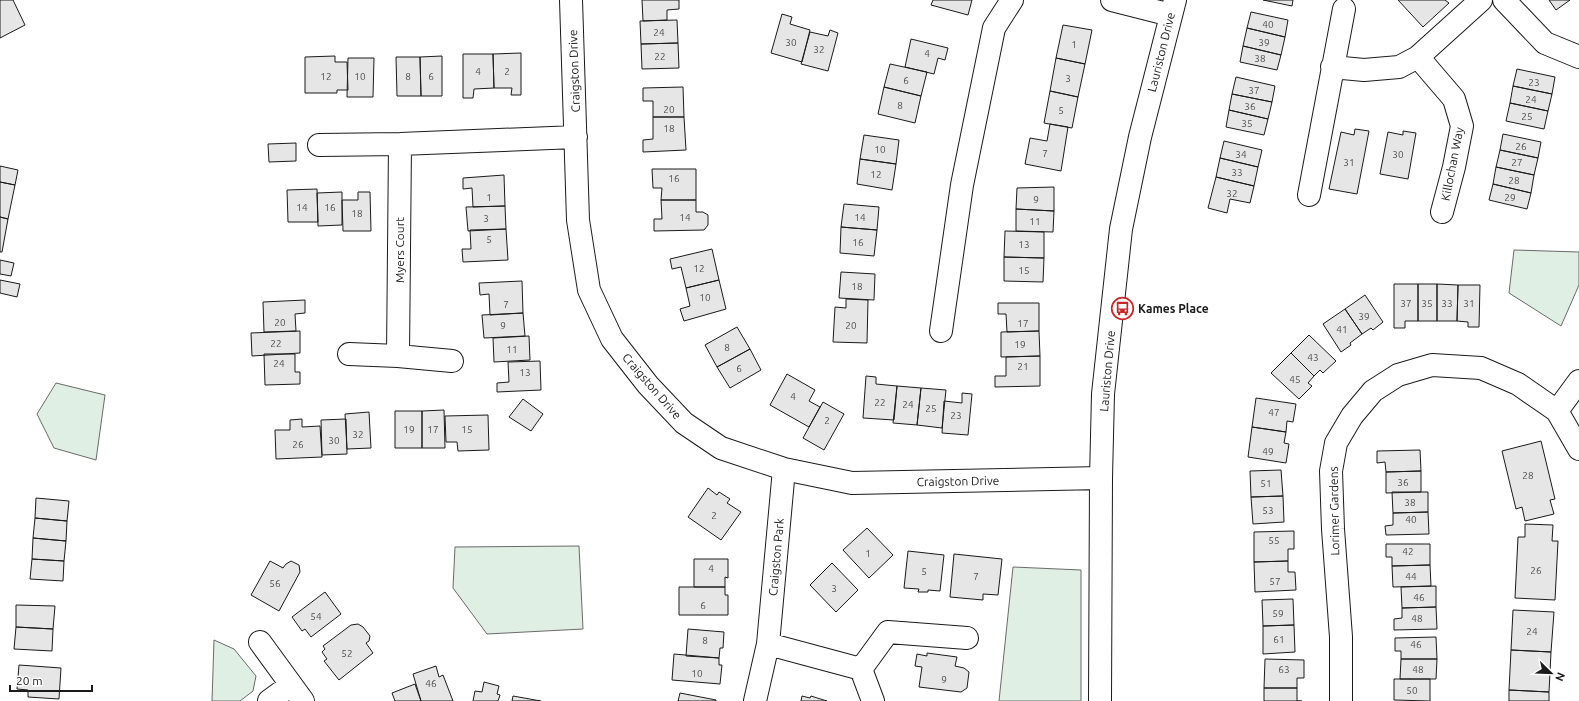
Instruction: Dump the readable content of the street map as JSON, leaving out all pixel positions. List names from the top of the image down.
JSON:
{
  "streets": {
    "street": [
      "Lauriston Drive",
      "Craigston Drive",
      "Killochan Way",
      "Myers Court",
      "Lorimer Gardens",
      "Craigston Park"
    ]
  },
  "crossings": [
    ["Lauriston Drive", "Craigston Drive"],
    ["Craigston Drive", "Craigston Park"]
  ],
  "places": {
    "bus stop": ["Kames Place"]
  },
  "house_numbers": [
    "40",
    "24",
    "30",
    "39",
    "1",
    "32",
    "4",
    "22",
    "38",
    "4",
    "2",
    "12",
    "10",
    "8",
    "6",
    "3",
    "6",
    "23",
    "37",
    "24",
    "8",
    "36",
    "20",
    "5",
    "25",
    "35",
    "18",
    "26",
    "10",
    "7",
    "34",
    "30",
    "31",
    "27",
    "33",
    "12",
    "16",
    "28",
    "32",
    "1",
    "29",
    "9",
    "14",
    "16",
    "18",
    "14",
    "14",
    "3",
    "11",
    "5",
    "16",
    "13",
    "12",
    "15",
    "18",
    "10",
    "37",
    "35",
    "33",
    "31",
    "7",
    "39",
    "20",
    "17",
    "9",
    "20",
    "41",
    "22",
    "19",
    "8",
    "11",
    "43",
    "24",
    "21",
    "6",
    "13",
    "45",
    "4",
    "22",
    "24",
    "25",
    "47",
    "23",
    "2",
    "19",
    "17",
    "15",
    "32",
    "30",
    "26",
    "49",
    "28",
    "36",
    "51",
    "38",
    "53",
    "2",
    "40",
    "55",
    "42",
    "1",
    "4",
    "26",
    "5",
    "7",
    "44",
    "57",
    "56",
    "3",
    "46",
    "6",
    "59",
    "54",
    "48",
    "24",
    "61",
    "8",
    "46",
    "52",
    "63",
    "48",
    "10",
    "9",
    "46",
    "50"
  ],
  "scale_bar": "20 m",
  "north": "bottom right"
}
